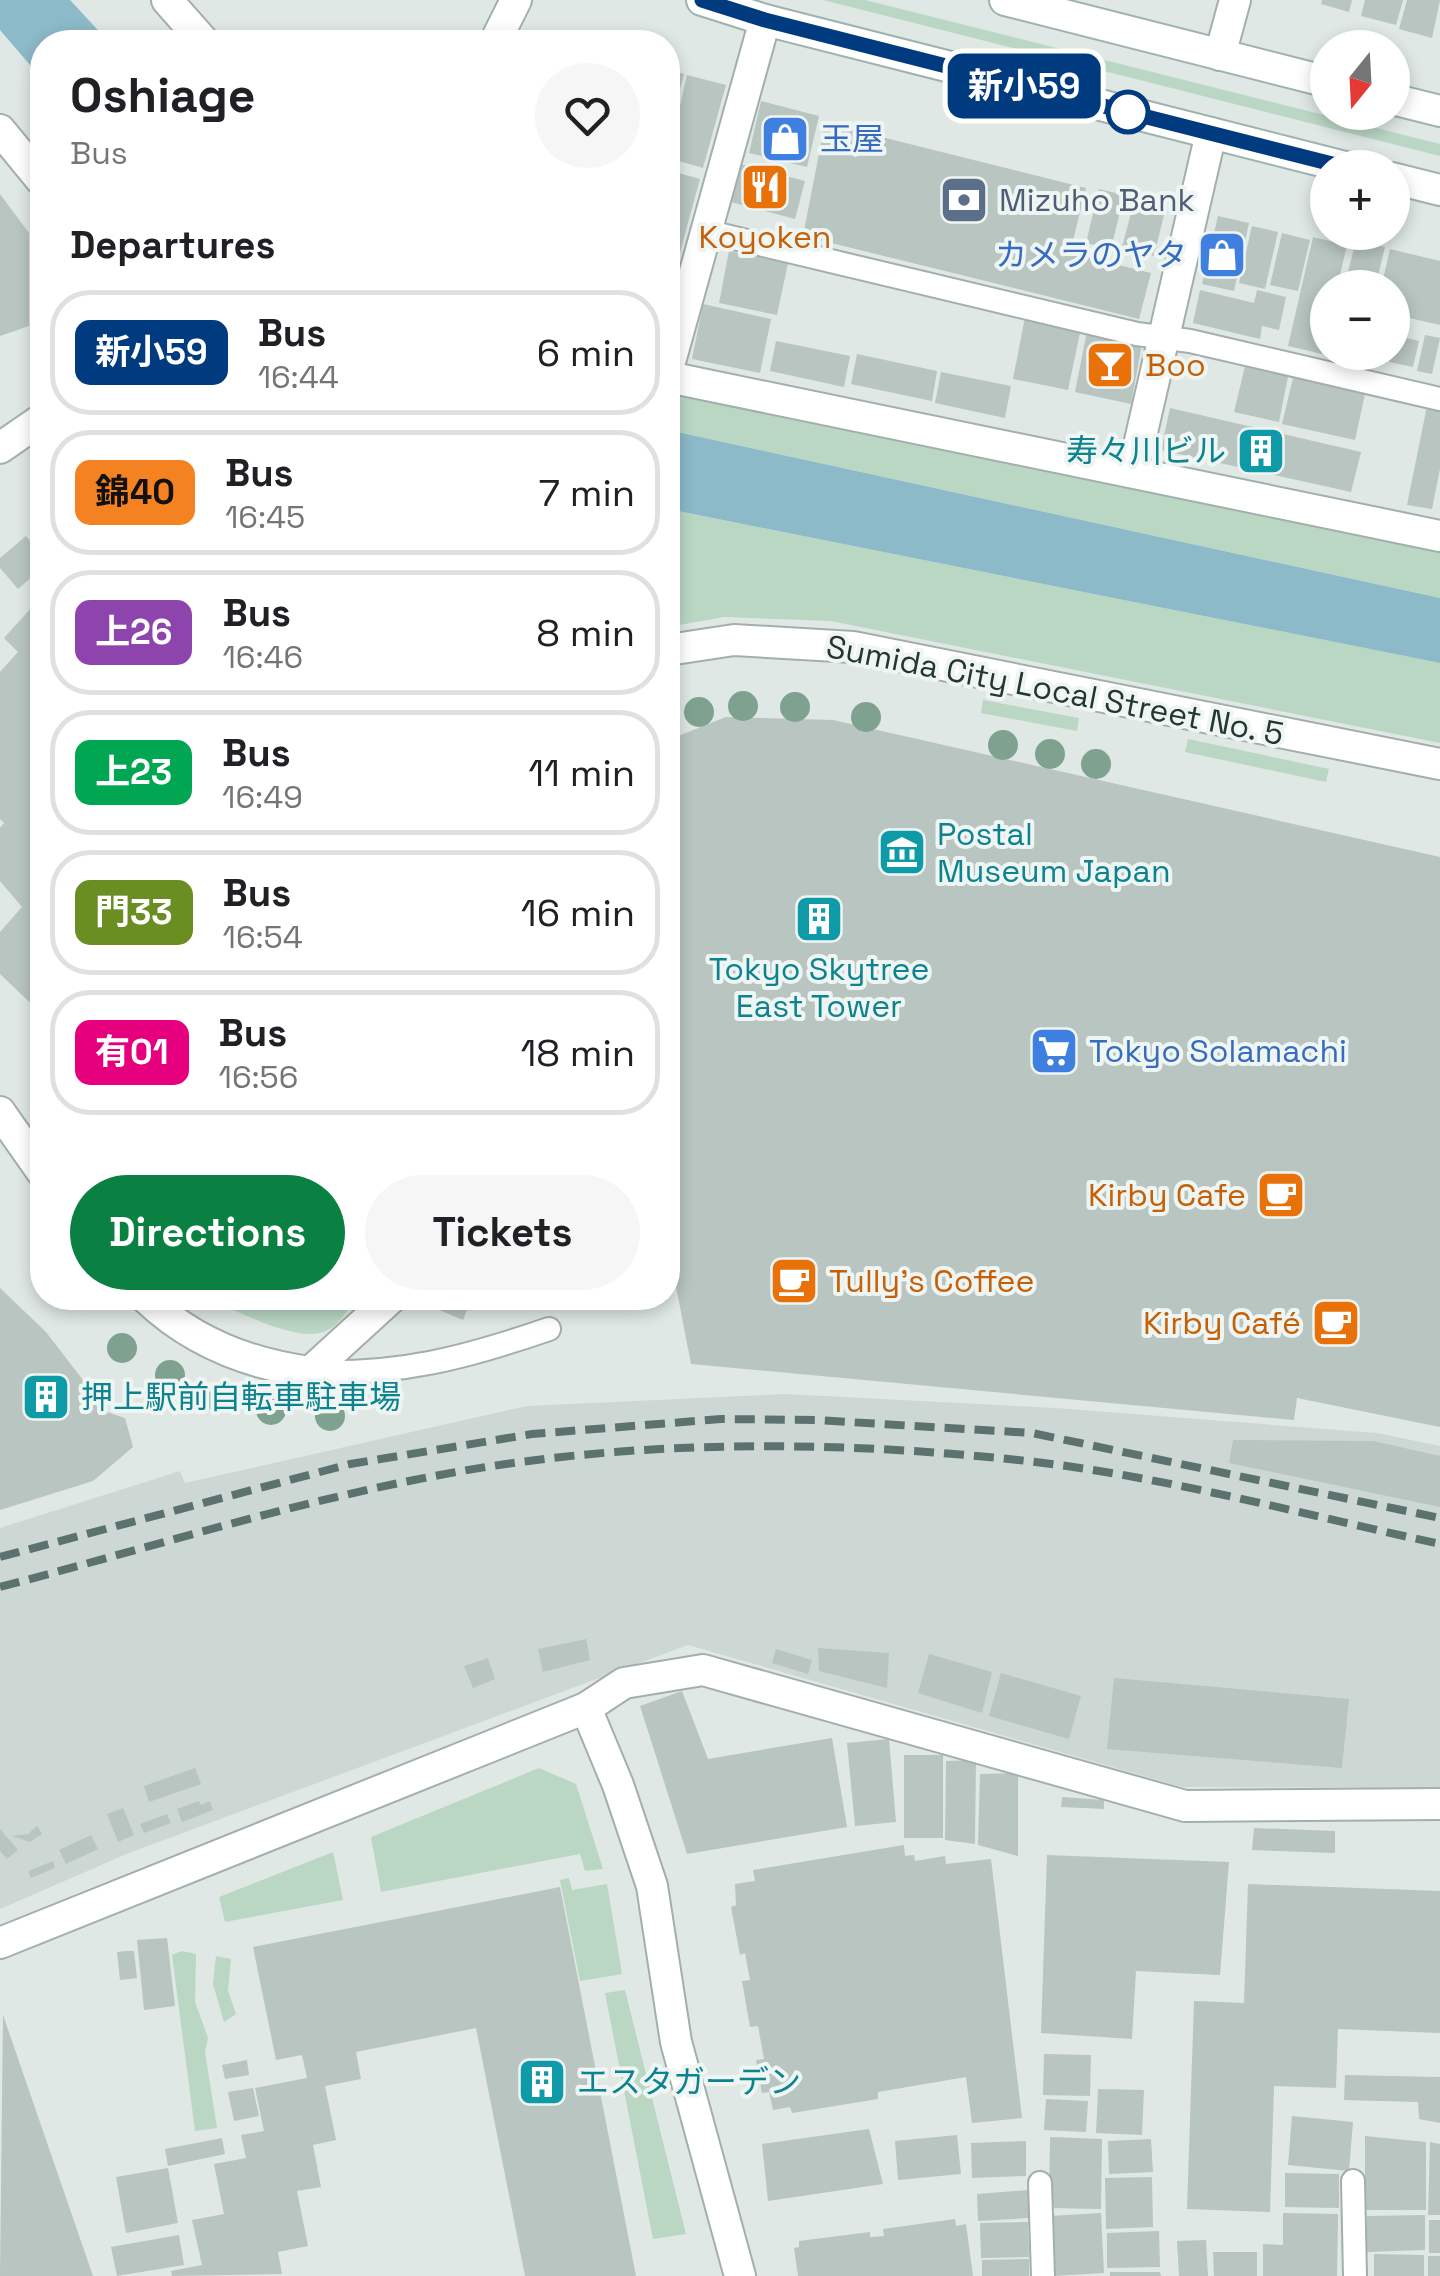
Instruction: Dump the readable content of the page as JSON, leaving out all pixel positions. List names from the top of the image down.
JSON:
{
  "streets": {
    "street": ["Sumida City Local Street No. 5"]
  },
  "places": {
    "shop": ["玉屋", "カメラのヤタ"],
    "restaurant": ["Koyoken"],
    "bank": ["Mizuho Bank"],
    "bar": ["Boo"],
    "building": [
      "寿々川ビル",
      "Tokyo Skytree East Tower",
      "押上駅前自転車駐車場",
      "エスタガーデン"
    ],
    "museum": ["Postal Museum Japan"],
    "supermarket": ["Tokyo Solamachi"],
    "cafe": ["Kirby Cafe", "Tully's Coffee", "Kirby Café"]
  },
  "lines": ["bus line 新小59"],
  "north": "bottom",
  "page": {
    "on_map": "新小59",
    "map_buttons": ["+", "−"],
    "heading": [
      ["Oshiage", "Bus"],
      "Departures"
    ],
    "list": [
      {
        "mark": "新小59",
        "name": "Bus",
        "note": "16:44",
        "value": "6 min"
      },
      {
        "mark": "錦40",
        "name": "Bus",
        "note": "16:45",
        "value": "7 min"
      },
      {
        "mark": "上26",
        "name": "Bus",
        "note": "16:46",
        "value": "8 min"
      },
      {
        "mark": "上23",
        "name": "Bus",
        "note": "16:49",
        "value": "11 min"
      },
      {
        "mark": "門33",
        "name": "Bus",
        "note": "16:54",
        "value": "16 min"
      },
      {
        "mark": "有01",
        "name": "Bus",
        "note": "16:56",
        "value": "18 min"
      }
    ],
    "buttons": ["Directions", "Tickets"]
  }
}
